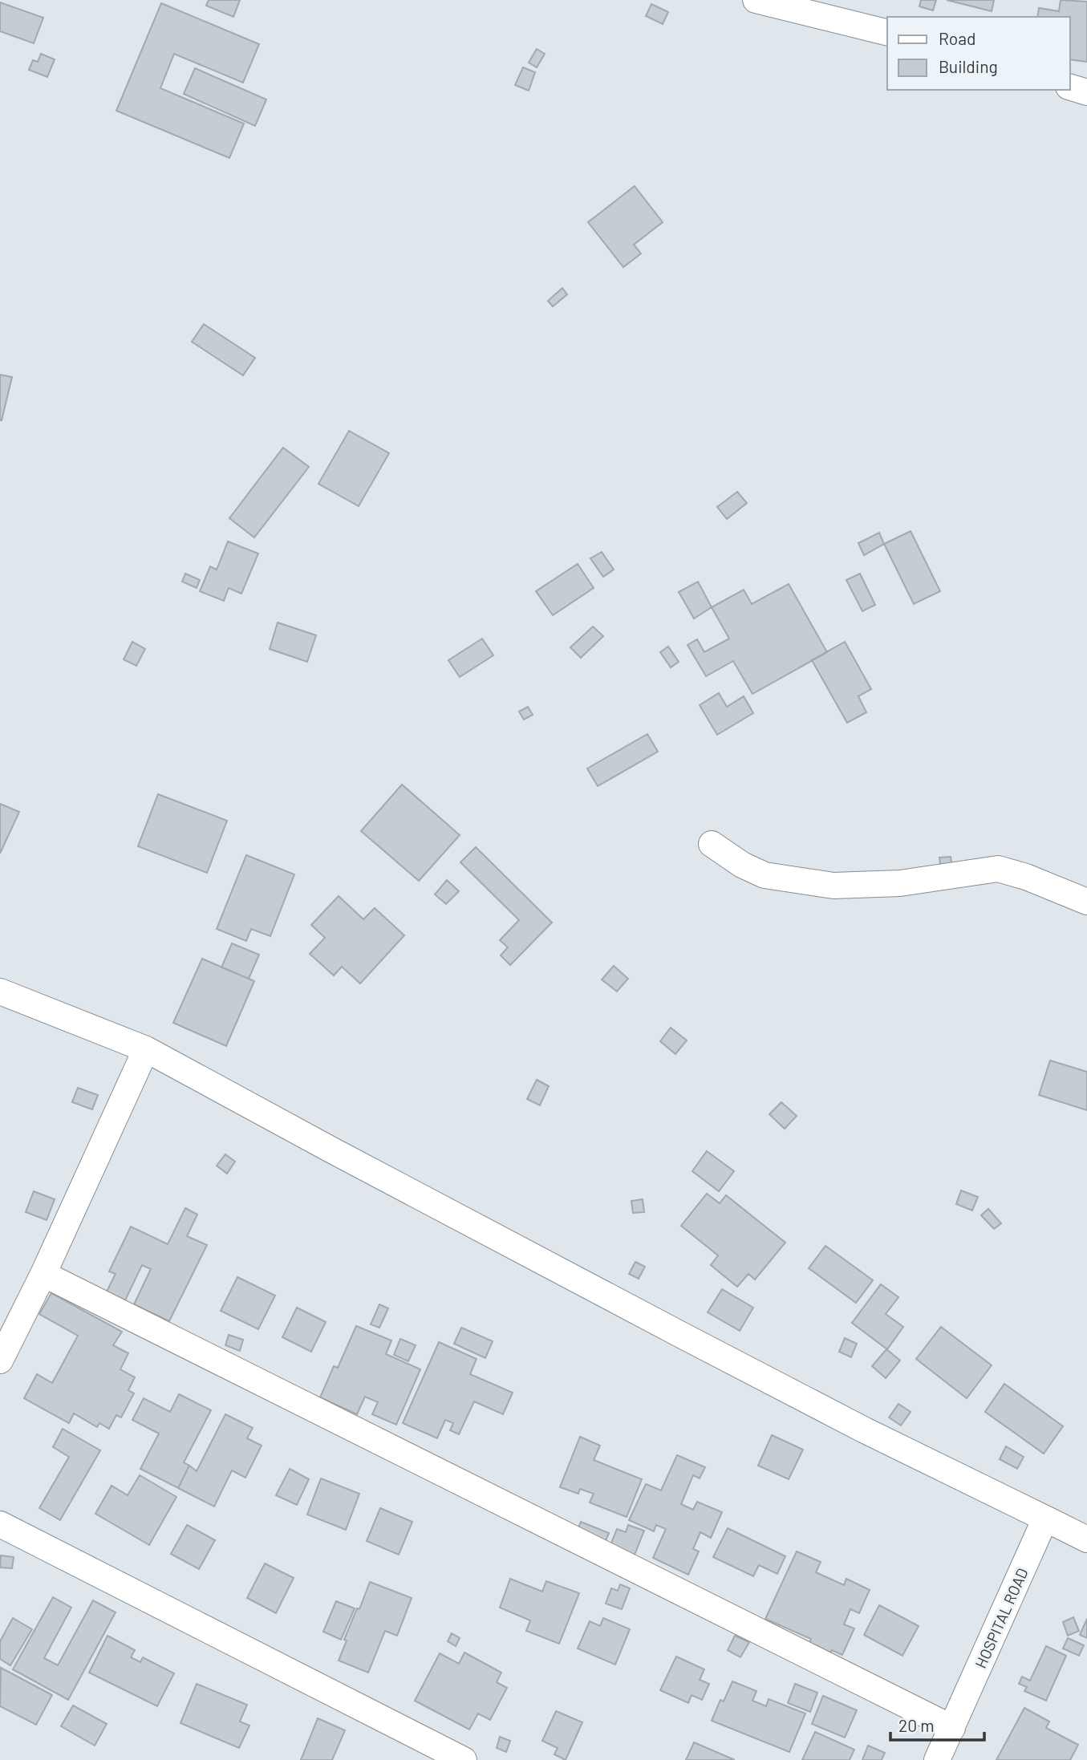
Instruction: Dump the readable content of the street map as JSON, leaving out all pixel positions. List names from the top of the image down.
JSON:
{
  "streets": {
    "street": ["HOSPITAL ROAD"]
  },
  "legend": ["Road", "Building"],
  "scale_bar": "20 m"
}
